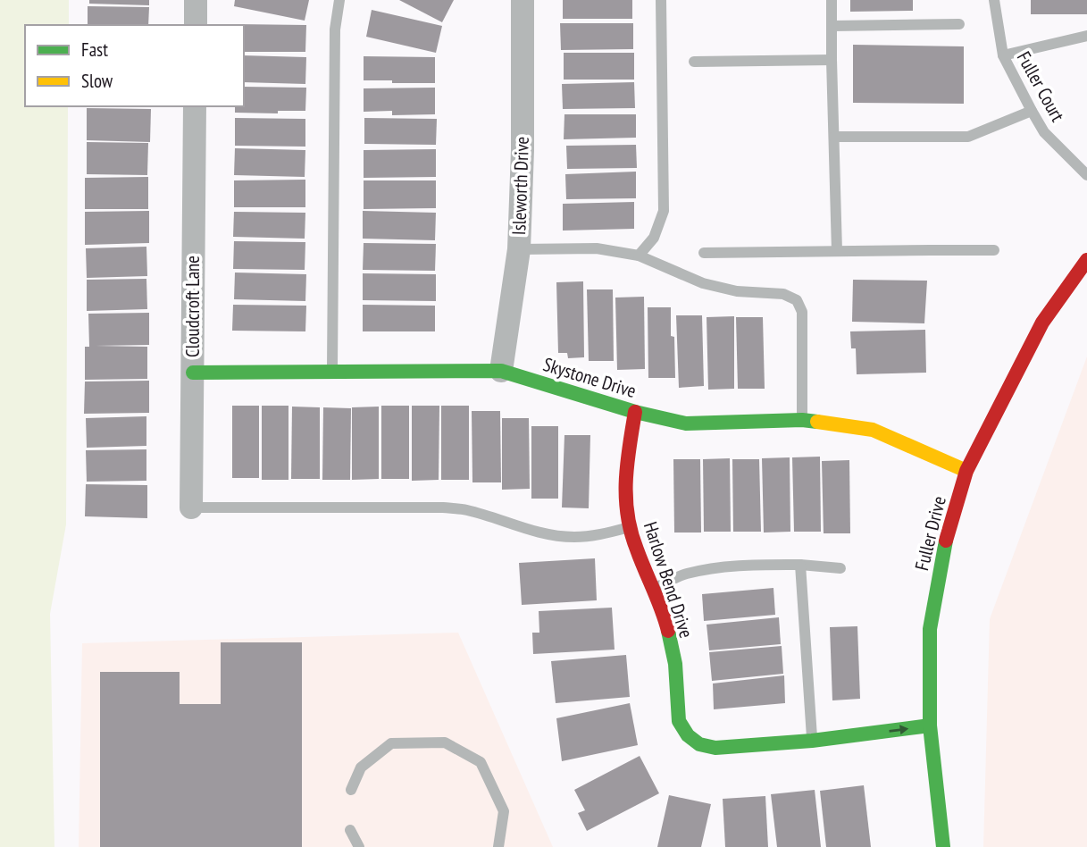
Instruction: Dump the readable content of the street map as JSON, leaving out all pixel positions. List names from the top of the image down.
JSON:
{
  "streets": {
    "street": [
      "Isleworth Drive",
      "Cloudcroft Lane",
      "Skystone Drive",
      "Fuller Drive",
      "Harlow Bend Drive"
    ],
    "lane": ["Fuller Court"]
  },
  "crossings": [
    ["Isleworth Drive", "Skystone Drive"],
    ["Cloudcroft Lane", "Skystone Drive"],
    ["Skystone Drive", "Fuller Drive"],
    ["Skystone Drive", "Harlow Bend Drive"],
    ["Fuller Drive", "Harlow Bend Drive"]
  ],
  "legend": ["Fast", "Slow"]
}
